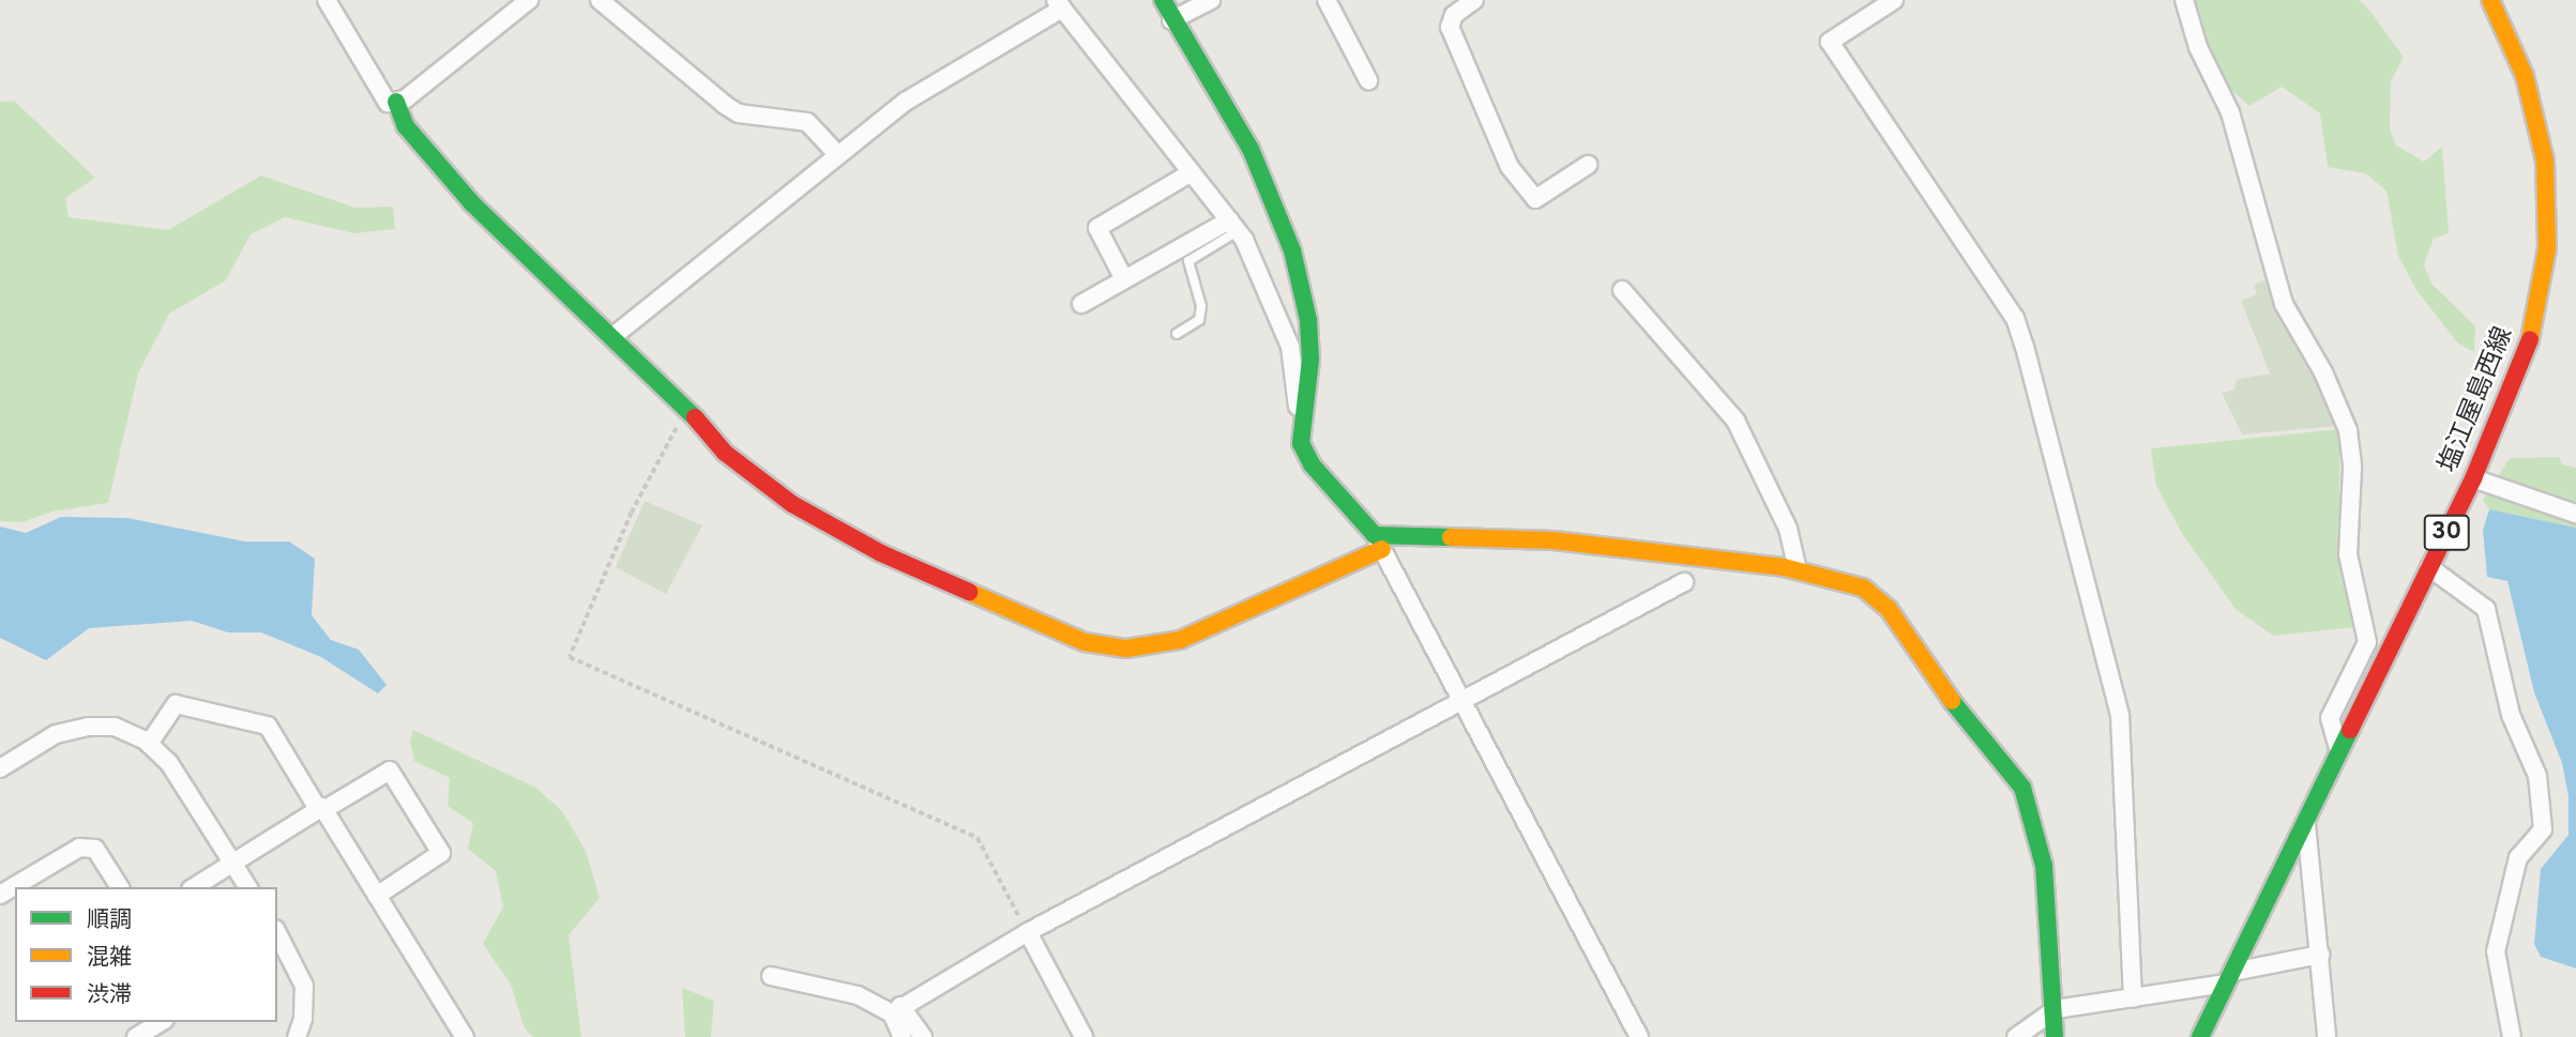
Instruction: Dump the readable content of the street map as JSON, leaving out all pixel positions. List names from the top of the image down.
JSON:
{
  "streets": {
    "street": ["塩江屋島西線", "30"]
  },
  "legend": ["順調", "混雑", "渋滞"]
}
